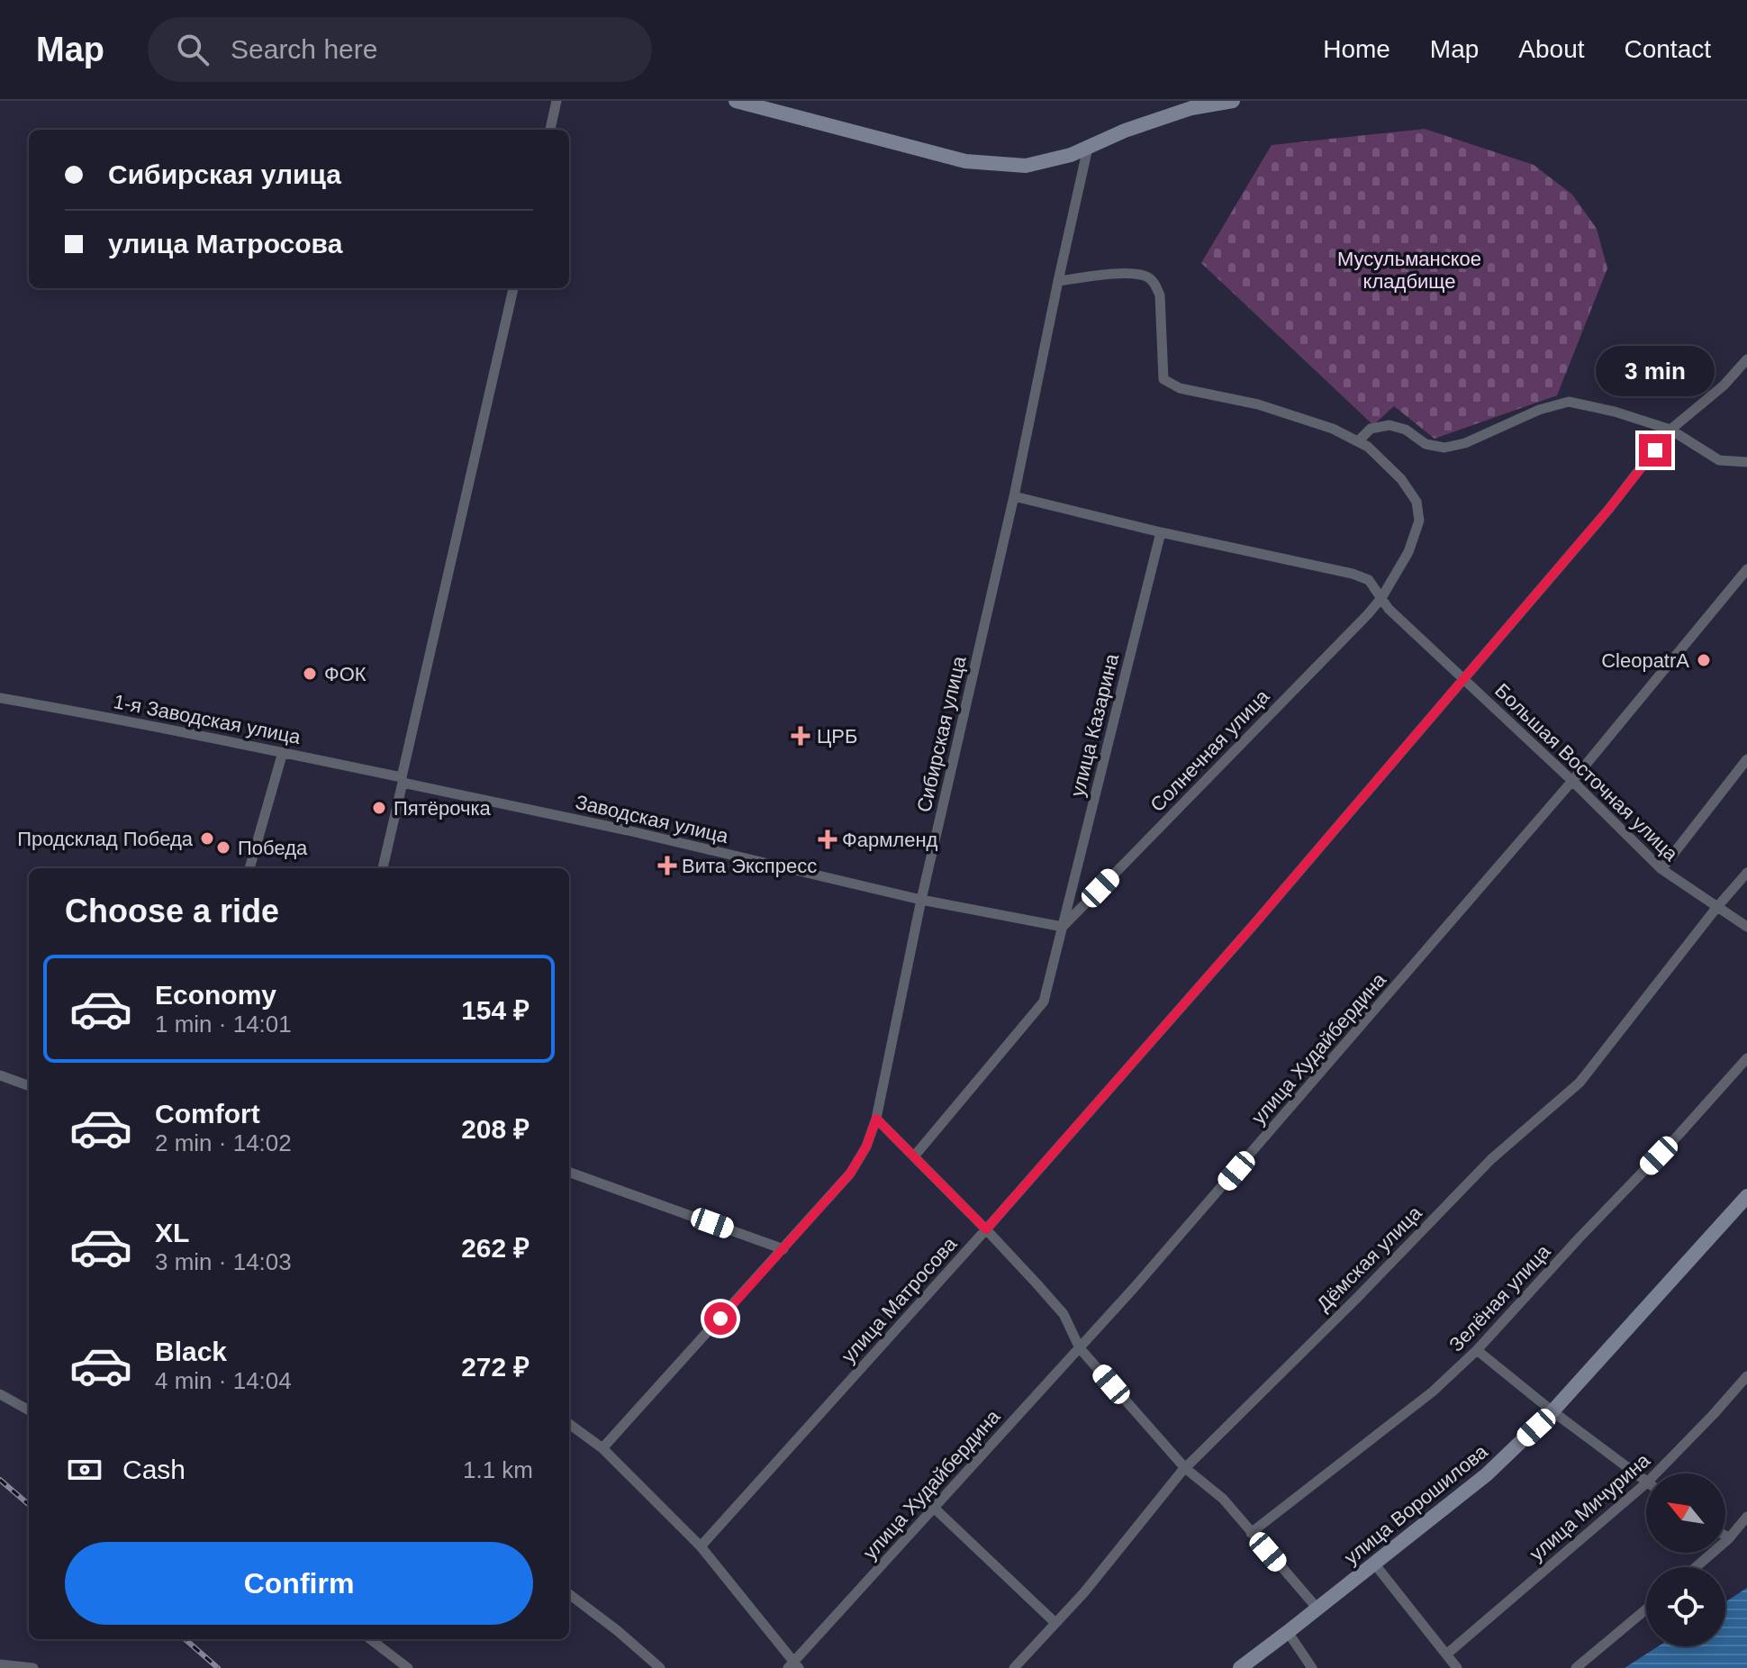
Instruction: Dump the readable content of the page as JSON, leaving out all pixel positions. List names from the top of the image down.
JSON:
{
  "streets": {
    "street": [
      "1-я Заводская улица",
      "улица Казарина",
      "Сибирская улица",
      "Солнечная улица",
      "Большая Восточная улица",
      "Заводская улица",
      "улица Худайбердина",
      "Дёмская улица",
      "Зелёная улица",
      "улица Матросова",
      "улица Ворошилова",
      "улица Мичурина"
    ]
  },
  "crossings": [
    ["1-я Заводская улица", "Заводская улица"],
    ["улица Казарина", "Солнечная улица"],
    ["улица Казарина", "Большая Восточная улица"],
    ["улица Казарина", "Заводская улица"],
    ["Сибирская улица", "Солнечная улица"],
    ["Сибирская улица", "Большая Восточная улица"],
    ["Сибирская улица", "Заводская улица"],
    ["Солнечная улица", "Большая Восточная улица"],
    ["Солнечная улица", "Заводская улица"],
    ["Большая Восточная улица", "улица Худайбердина"],
    ["Большая Восточная улица", "Дёмская улица"],
    ["Большая Восточная улица", "улица Матросова"]
  ],
  "parks": ["Мусульманское кладбище"],
  "places": {
    "other": [
      "CleopatrA",
      "ФОК",
      "Пятёрочка",
      "Продсклад Победа",
      "Победа"
    ],
    "health": ["ЦРБ", "Фармленд", "Вита Экспресс"]
  },
  "north": "top left",
  "page": {
    "header": "Map",
    "search": "Search here",
    "nav": [
      "Home",
      "Map",
      "About",
      "Contact"
    ],
    "banner": ["Сибирская улица", "улица Матросова"],
    "bubble": "3 min",
    "heading": "Choose a ride",
    "list": [
      {
        "name": "Economy",
        "note": "1 min · 14:01",
        "value": "154 ₽"
      },
      {
        "name": "Comfort",
        "note": "2 min · 14:02",
        "value": "208 ₽"
      },
      {
        "name": "XL",
        "note": "3 min · 14:03",
        "value": "262 ₽"
      },
      {
        "name": "Black",
        "note": "4 min · 14:04",
        "value": "272 ₽"
      }
    ],
    "pay": ["Cash", "1.1 km"],
    "buttons": "Confirm"
  }
}
